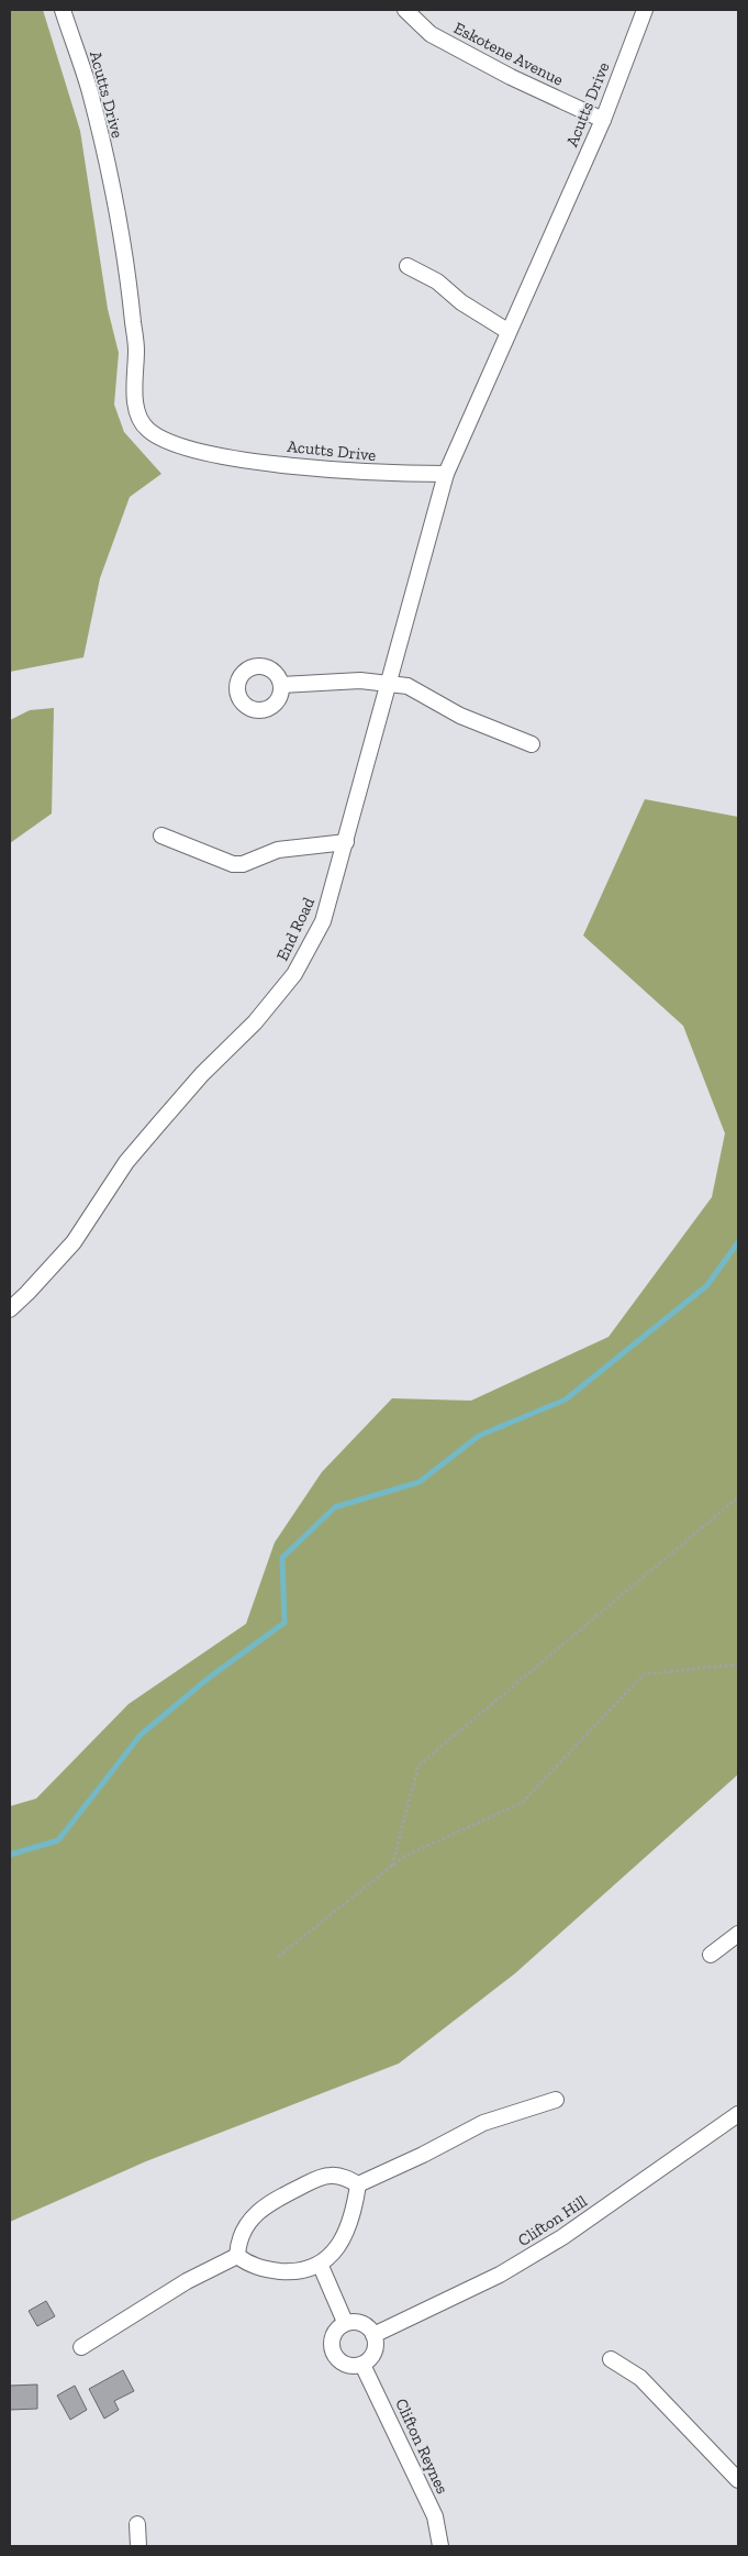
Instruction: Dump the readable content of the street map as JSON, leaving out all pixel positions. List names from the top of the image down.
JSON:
{
  "streets": {
    "street": [
      "Eskotene Avenue",
      "Acutts Drive",
      "End Road",
      "Clifton Hill",
      "Clifton Reynes"
    ]
  },
  "crossings": [
    ["Eskotene Avenue", "Acutts Drive"],
    ["Acutts Drive", "End Road"],
    ["Clifton Hill", "Clifton Reynes"]
  ]
}
